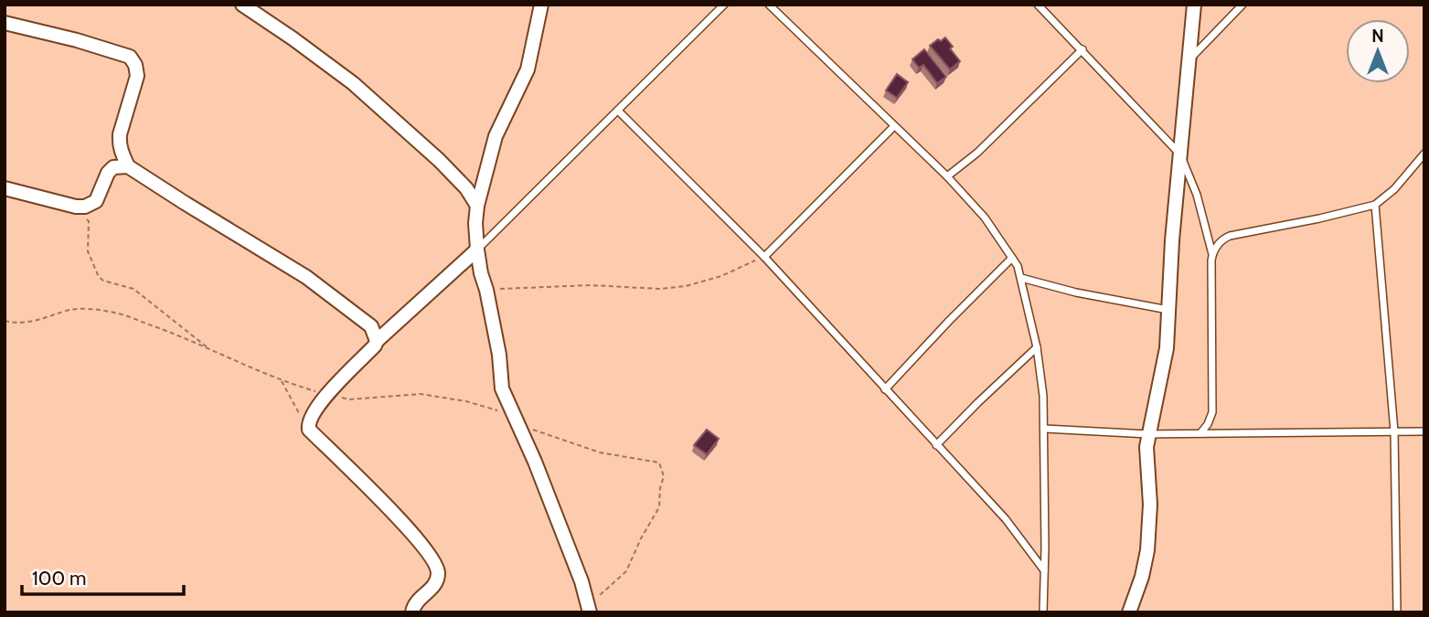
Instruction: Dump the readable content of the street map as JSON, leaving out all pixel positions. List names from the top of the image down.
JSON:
{
  "scale_bar": "100 m",
  "north": "top"
}
